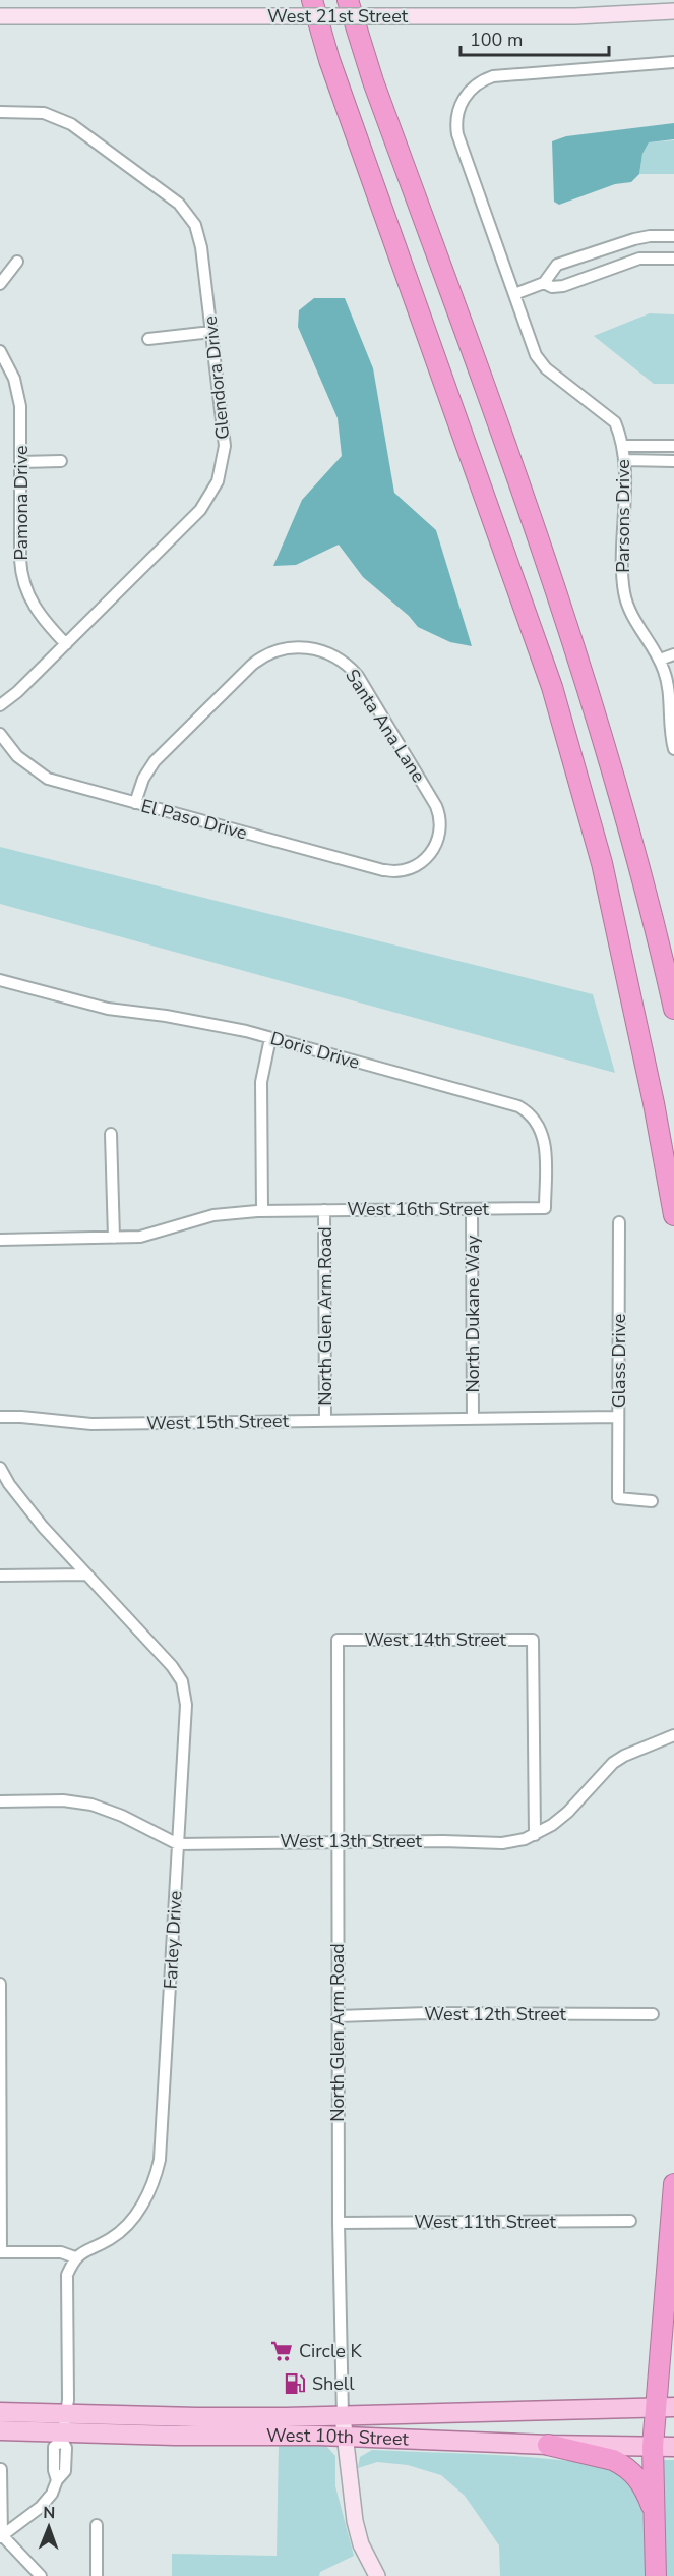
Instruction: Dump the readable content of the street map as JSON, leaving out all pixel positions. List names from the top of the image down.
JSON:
{
  "streets": {
    "main road": ["West 10th Street"],
    "street": [
      "West 21st Street",
      "Glendora Drive",
      "Pamona Drive",
      "Parsons Drive",
      "Santa Ana Lane",
      "El Paso Drive",
      "Doris Drive",
      "West 16th Street",
      "North Dukane Way",
      "North Glen Arm Road",
      "Glass Drive",
      "West 15th Street",
      "West 14th Street",
      "West 13th Street",
      "Farley Drive",
      "West 12th Street",
      "West 11th Street"
    ]
  },
  "crossings": [
    ["Glendora Drive", "Pamona Drive"],
    ["Santa Ana Lane", "El Paso Drive"],
    ["Doris Drive", "West 16th Street"],
    ["West 16th Street", "North Dukane Way"],
    ["West 16th Street", "North Glen Arm Road"],
    ["North Dukane Way", "West 15th Street"],
    ["North Glen Arm Road", "West 15th Street"],
    ["North Glen Arm Road", "West 14th Street"],
    ["North Glen Arm Road", "West 13th Street"],
    ["North Glen Arm Road", "West 12th Street"],
    ["North Glen Arm Road", "West 11th Street"],
    ["North Glen Arm Road", "West 10th Street"],
    ["Glass Drive", "West 15th Street"],
    ["West 14th Street", "West 13th Street"],
    ["West 13th Street", "Farley Drive"]
  ],
  "places": {
    "supermarket": ["Circle K"],
    "fuel station": ["Shell"]
  },
  "scale_bar": "100 m",
  "north": "top"
}
